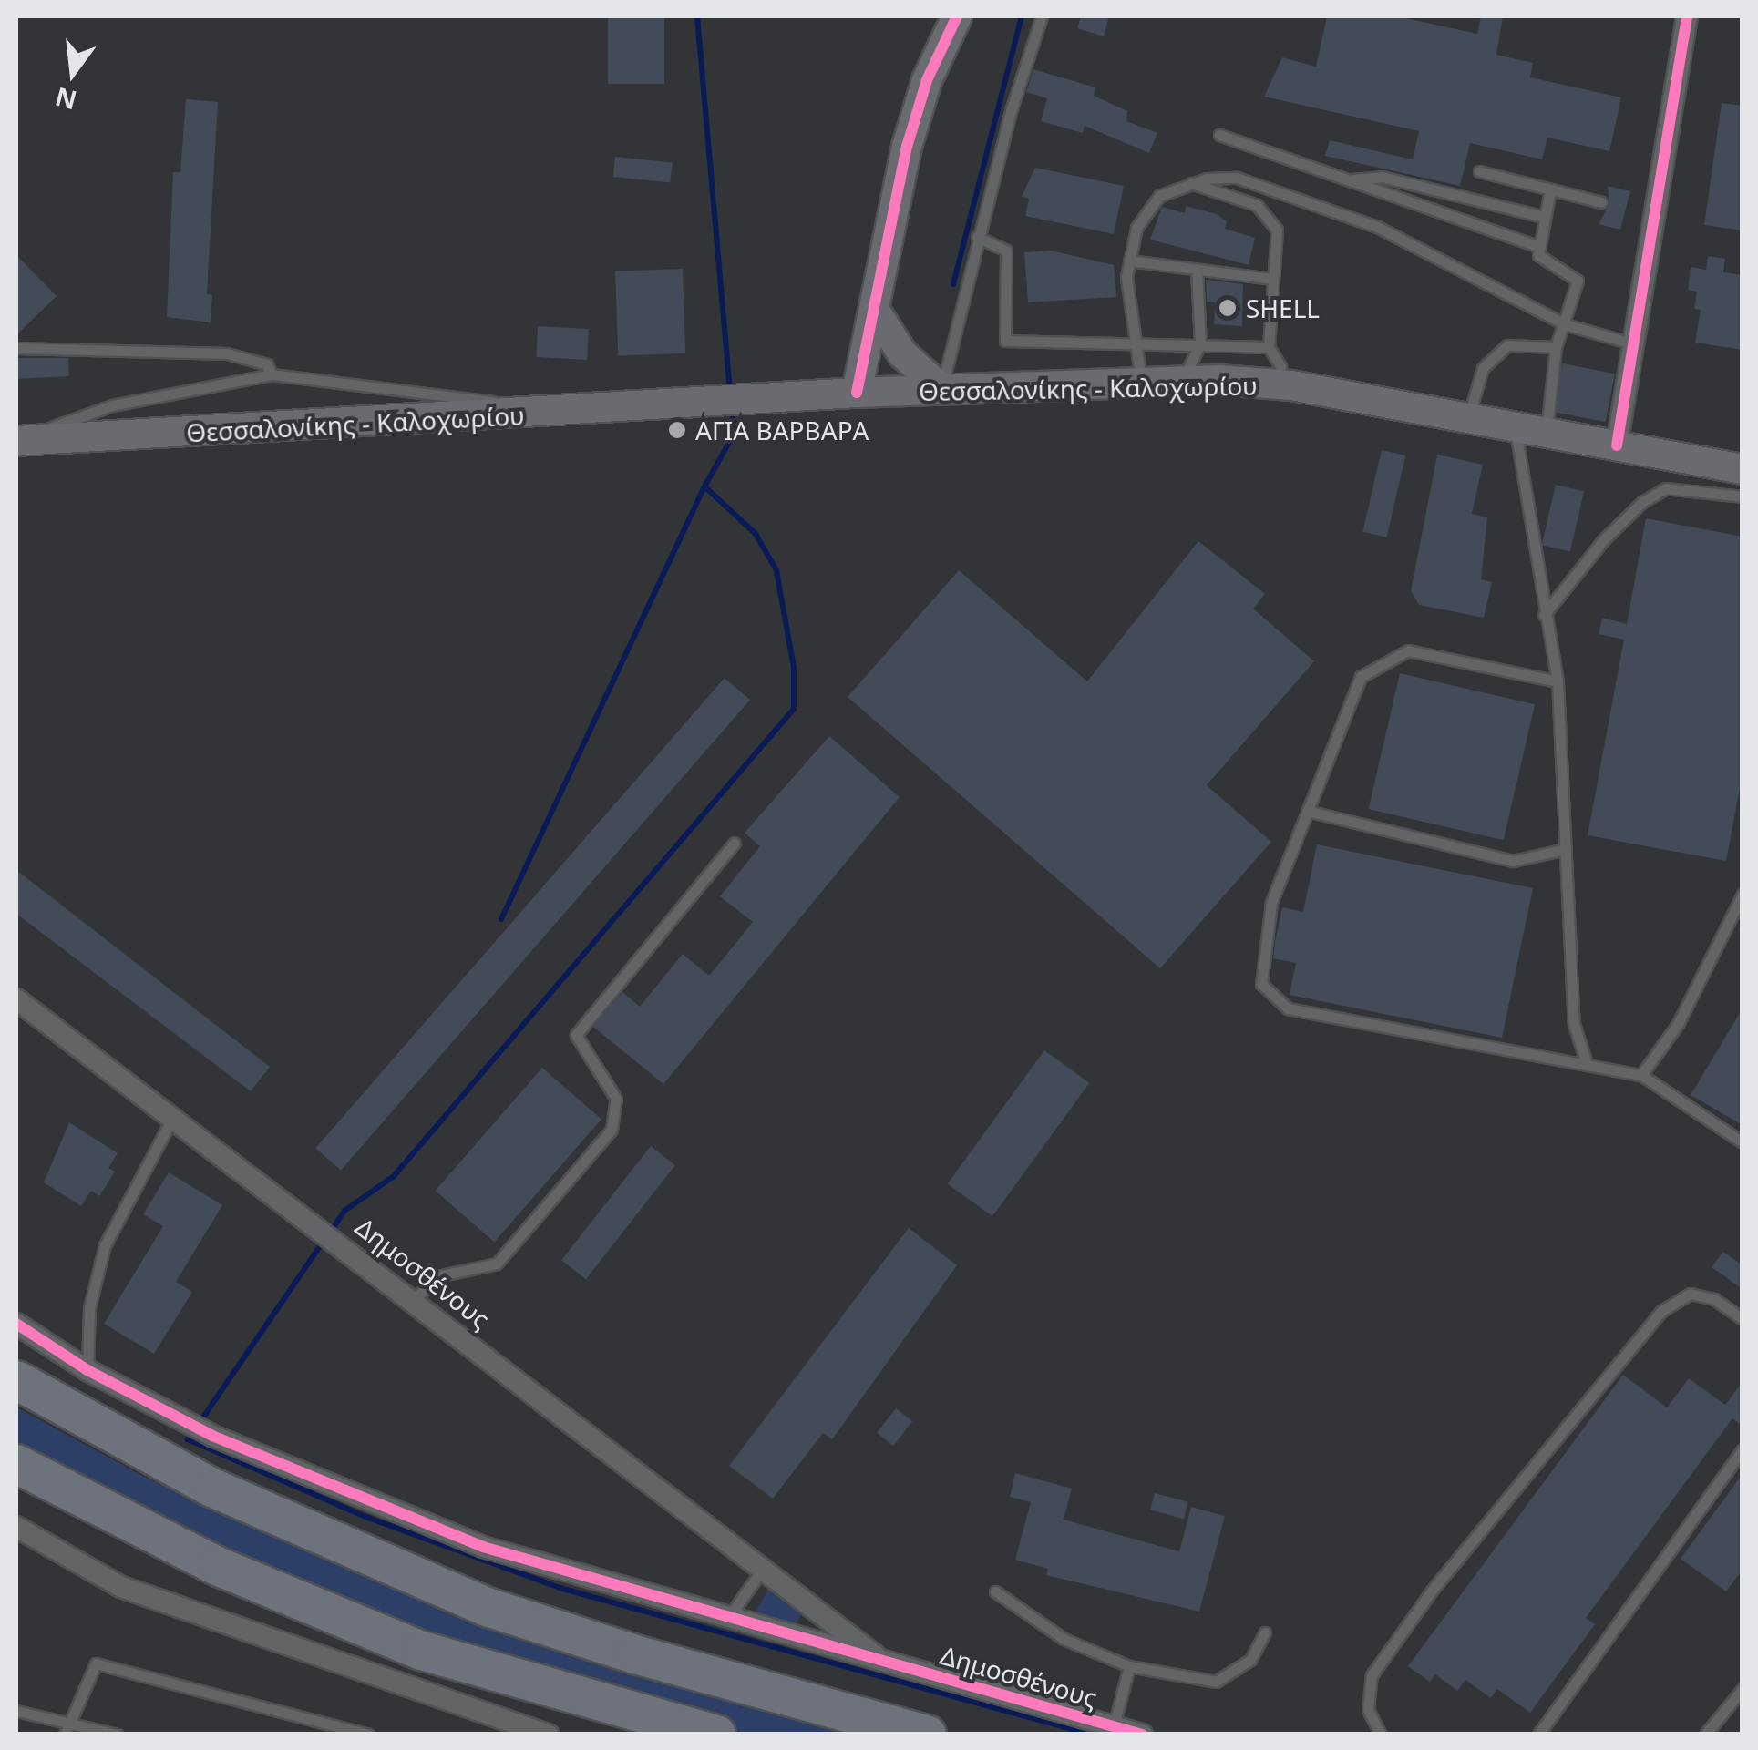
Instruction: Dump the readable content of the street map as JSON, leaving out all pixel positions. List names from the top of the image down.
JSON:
{
  "streets": {
    "main road": ["Θεσσαλονίκης - Καλοχωρίου"],
    "street": ["Δημοσθένους"]
  },
  "places": ["SHELL", "ΑΓΙΑ ΒΑΡΒΑΡΑ"],
  "north": "bottom"
}
